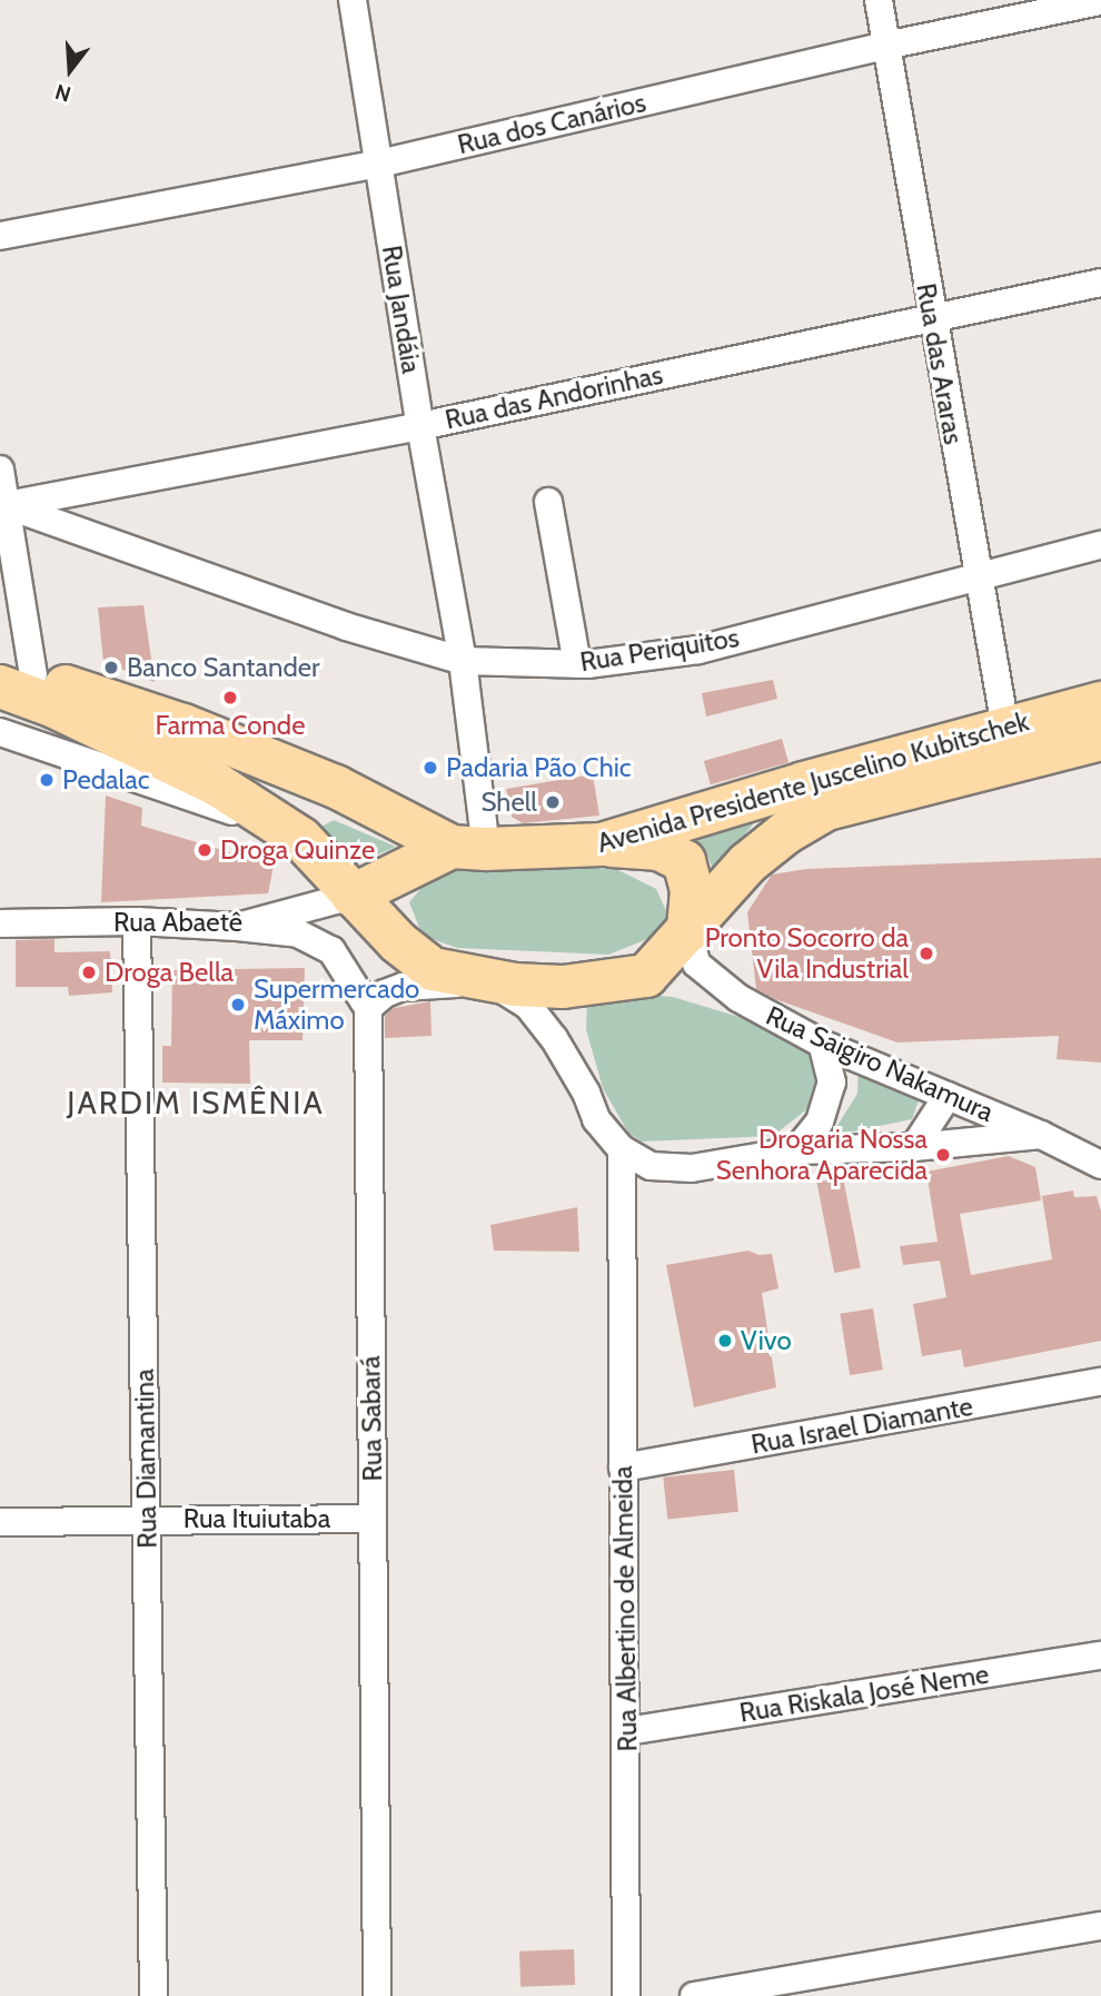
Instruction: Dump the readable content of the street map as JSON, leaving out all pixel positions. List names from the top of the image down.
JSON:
{
  "streets": {
    "main road": ["Avenida Presidente Juscelino Kubitschek"],
    "street": [
      "Rua dos Canários",
      "Rua Jandáia",
      "Rua das Araras",
      "Rua das Andorinhas",
      "Rua Periquitos",
      "Rua Abaetê",
      "Rua Saigiro Nakamura",
      "Rua Sabará",
      "Rua Israel Diamante",
      "Rua Diamantina",
      "Rua Ituiutaba",
      "Rua Albertino de Almeida",
      "Rua Riskala José Neme"
    ]
  },
  "crossings": [
    ["Rua dos Canários", "Rua Jandáia"],
    ["Rua dos Canários", "Rua das Araras"],
    ["Rua Jandáia", "Rua das Andorinhas"],
    ["Rua Jandáia", "Rua Periquitos"],
    ["Rua Jandáia", "Avenida Presidente Juscelino Kubitschek"],
    ["Rua das Araras", "Rua das Andorinhas"],
    ["Rua das Araras", "Rua Periquitos"],
    ["Rua das Araras", "Avenida Presidente Juscelino Kubitschek"],
    ["Rua das Andorinhas", "Rua Periquitos"],
    ["Avenida Presidente Juscelino Kubitschek", "Rua Abaetê"],
    ["Avenida Presidente Juscelino Kubitschek", "Rua Saigiro Nakamura"],
    ["Rua Abaetê", "Rua Diamantina"],
    ["Rua Sabará", "Rua Ituiutaba"],
    ["Rua Israel Diamante", "Rua Albertino de Almeida"],
    ["Rua Diamantina", "Rua Ituiutaba"],
    ["Rua Albertino de Almeida", "Rua Riskala José Neme"]
  ],
  "districts": ["JARDIM ISMÊNIA"],
  "places": [
    "Banco Santander",
    "Farma Conde",
    "Padaria Pão Chic",
    "Pedalac",
    "Shell",
    "Droga Quinze",
    "Pronto Socorro da Vila Industrial",
    "Droga Bella",
    "Supermercado Máximo",
    "Drogaria Nossa Senhora Aparecida",
    "Vivo"
  ],
  "north": "bottom"
}
